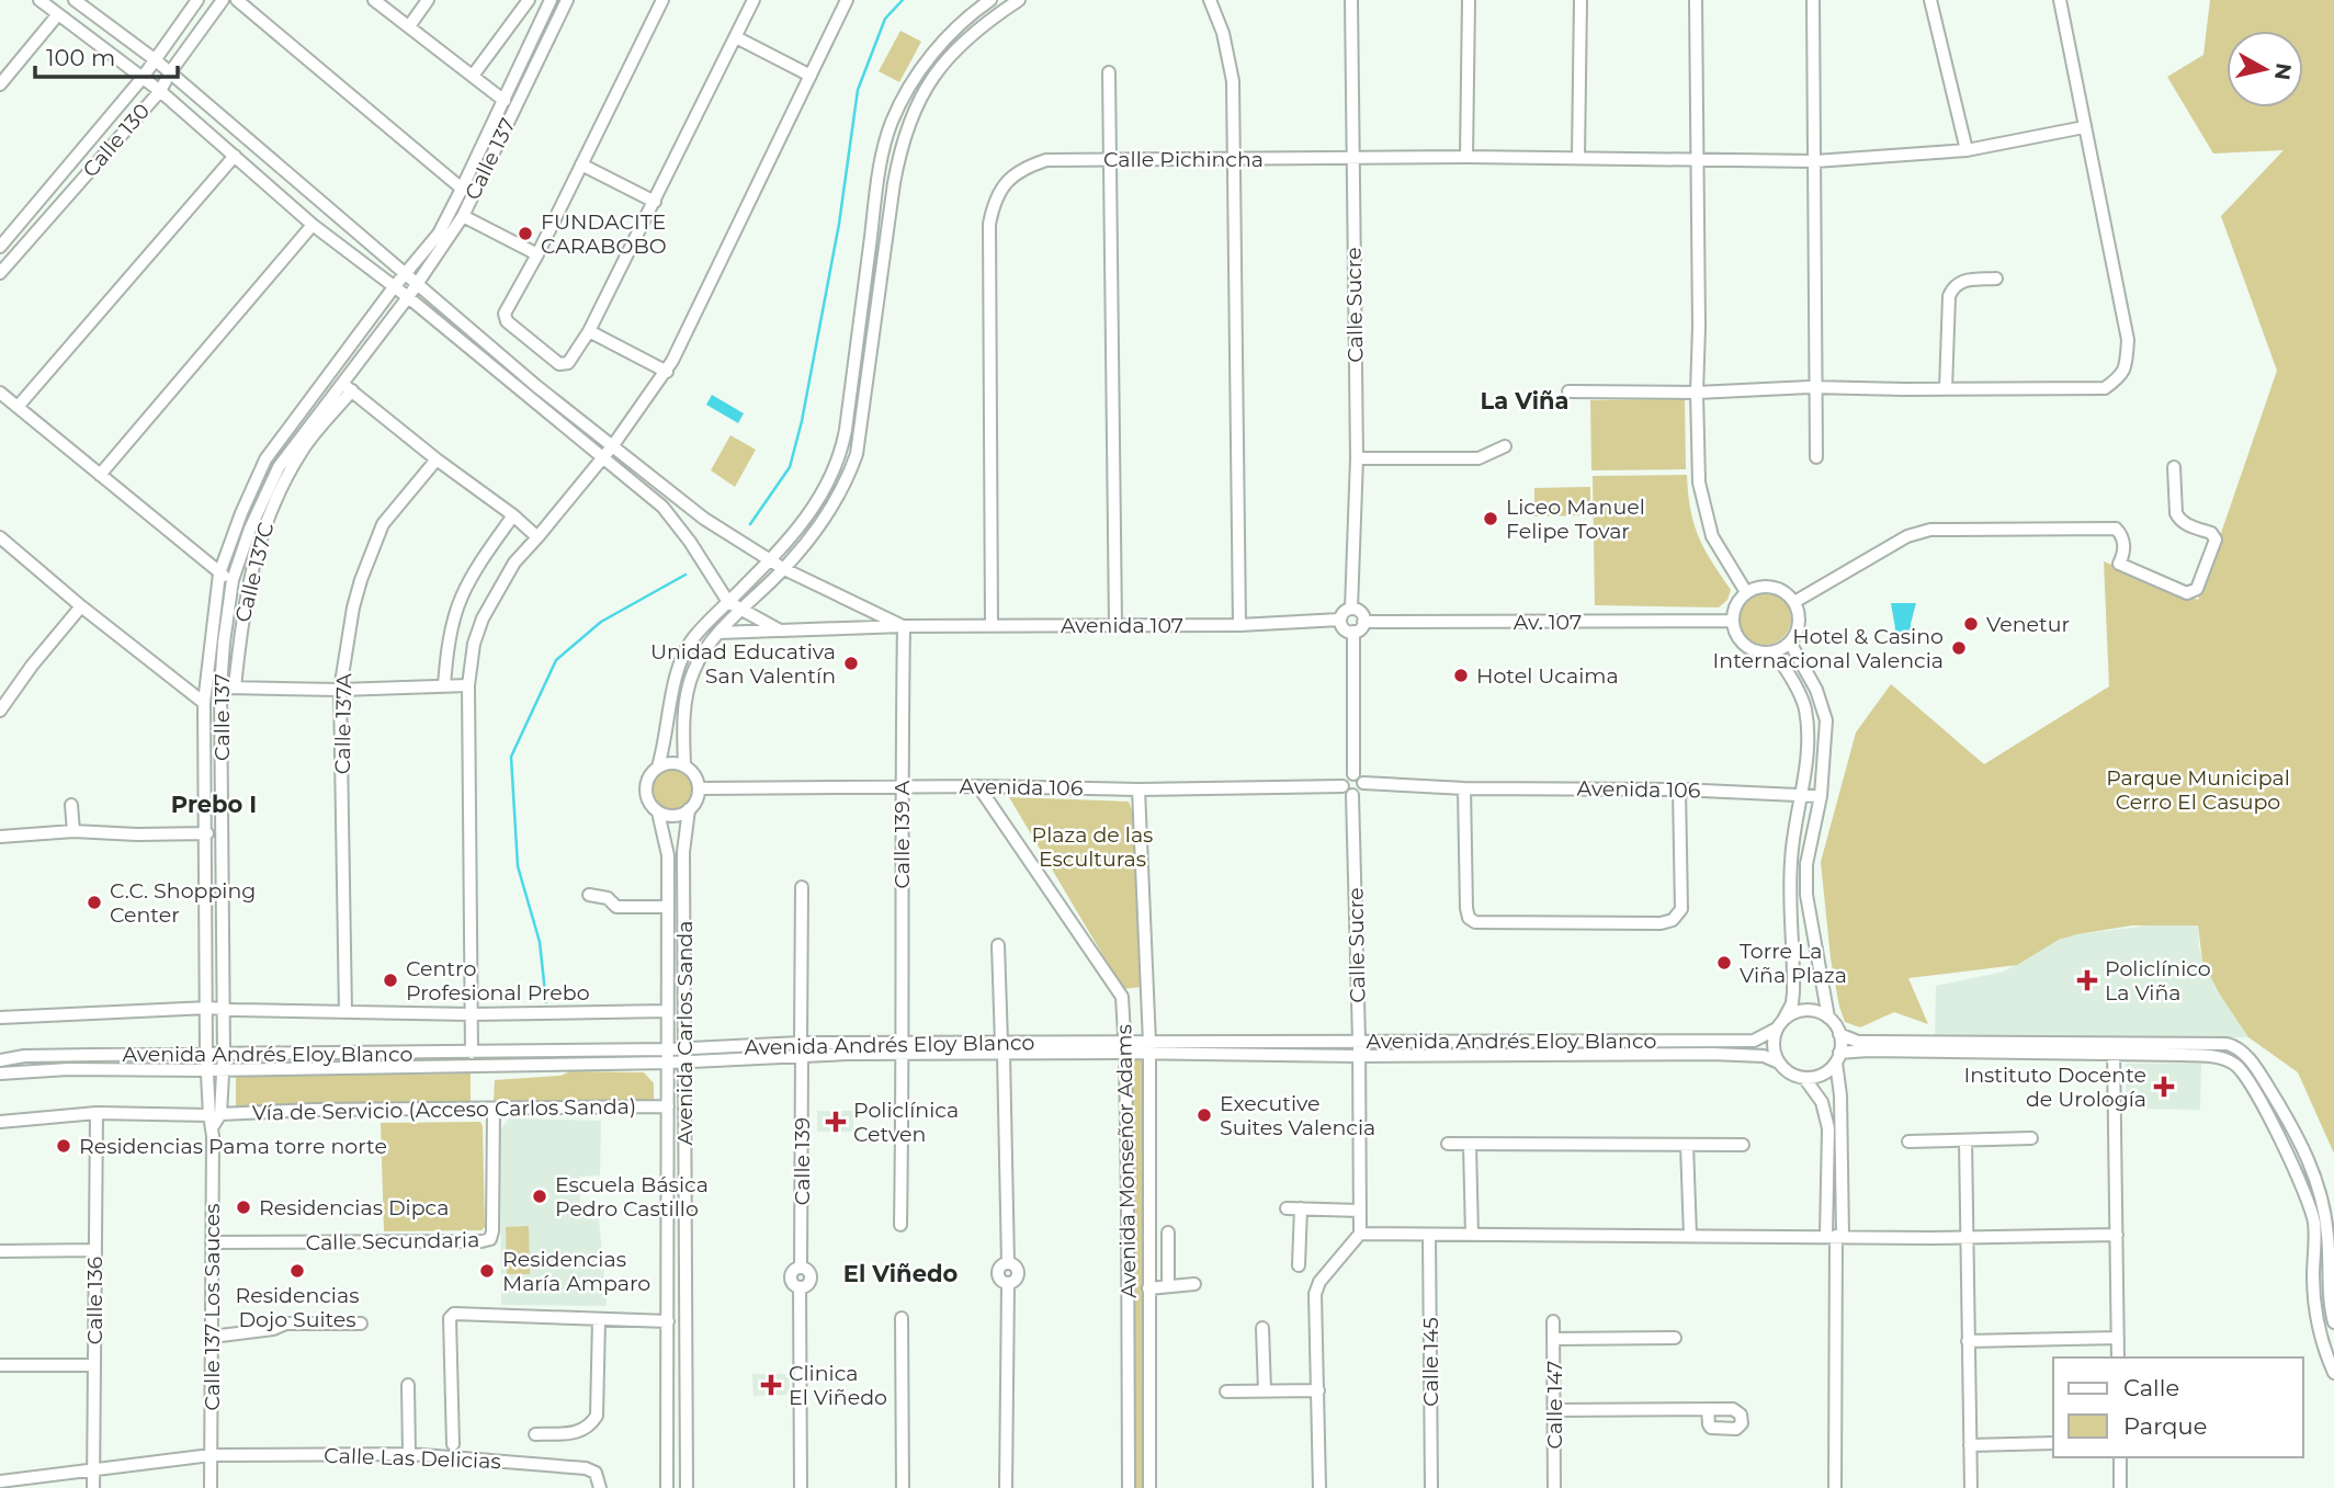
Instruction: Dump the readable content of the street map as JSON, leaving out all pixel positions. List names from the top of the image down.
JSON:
{
  "streets": {
    "street": [
      "Calle 130",
      "Calle 137",
      "Calle Pichincha",
      "Calle Sucre",
      "Calle 137C",
      "Av. 107",
      "Avenida 107",
      "Calle 137A",
      "Avenida 106",
      "Calle 139 A",
      "Avenida Carlos Sanda",
      "Avenida Andrés Eloy Blanco",
      "Vía de Servicio (Acceso Carlos Sanda)",
      "Calle 139",
      "Avenida Monseñor Adams",
      "Calle Secundaria",
      "Calle 136",
      "Calle 137 Los Sauces",
      "Calle 145",
      "Calle 147",
      "Calle Las Delicias"
    ]
  },
  "crossings": [
    ["Calle 137", "Calle 137C"],
    ["Calle 137", "Avenida Andrés Eloy Blanco"],
    ["Calle 137", "Vía de Servicio (Acceso Carlos Sanda)"],
    ["Calle 137", "Calle 137 Los Sauces"],
    ["Calle Pichincha", "Calle Sucre"],
    ["Calle Pichincha", "Avenida 107"],
    ["Calle Sucre", "Av. 107"],
    ["Calle Sucre", "Avenida 107"],
    ["Calle Sucre", "Avenida 106"],
    ["Calle Sucre", "Avenida Andrés Eloy Blanco"],
    ["Av. 107", "Avenida 107"],
    ["Avenida 107", "Calle 139 A"],
    ["Avenida 106", "Calle 139 A"],
    ["Avenida 106", "Avenida Carlos Sanda"],
    ["Avenida 106", "Avenida Monseñor Adams"],
    ["Calle 139 A", "Avenida Andrés Eloy Blanco"],
    ["Avenida Carlos Sanda", "Avenida Andrés Eloy Blanco"],
    ["Avenida Carlos Sanda", "Vía de Servicio (Acceso Carlos Sanda)"],
    ["Avenida Andrés Eloy Blanco", "Calle 139"],
    ["Avenida Andrés Eloy Blanco", "Avenida Monseñor Adams"],
    ["Vía de Servicio (Acceso Carlos Sanda)", "Calle Secundaria"],
    ["Vía de Servicio (Acceso Carlos Sanda)", "Calle 136"],
    ["Vía de Servicio (Acceso Carlos Sanda)", "Calle 137 Los Sauces"],
    ["Calle Secundaria", "Calle 137 Los Sauces"],
    ["Calle 136", "Calle Las Delicias"],
    ["Calle 137 Los Sauces", "Calle Las Delicias"]
  ],
  "districts": ["La Viña", "Prebo I", "El Viñedo"],
  "parks": ["Parque Municipal Cerro El Casupo", "Plaza de las Esculturas"],
  "places": {
    "other": [
      "FUNDACITE CARABOBO",
      "Liceo Manuel Felipe Tovar",
      "Venetur",
      "Hotel & Casino Internacional Valencia",
      "Unidad Educativa San Valentín",
      "Hotel Ucaima",
      "C.C. Shopping Center",
      "Torre La Viña Plaza",
      "Centro Profesional Prebo",
      "Executive Suites Valencia",
      "Residencias Pama torre norte",
      "Escuela Básica Pedro Castillo",
      "Residencias Dipca",
      "Residencias Dojo Suites",
      "Residencias María Amparo"
    ],
    "health": [
      "Policlínico La Viña",
      "Instituto Docente de Urología",
      "Policlínica Cetven",
      "Clinica El Viñedo"
    ]
  },
  "legend": ["Calle", "Parque"],
  "scale_bar": "100 m",
  "north": "right"
}
